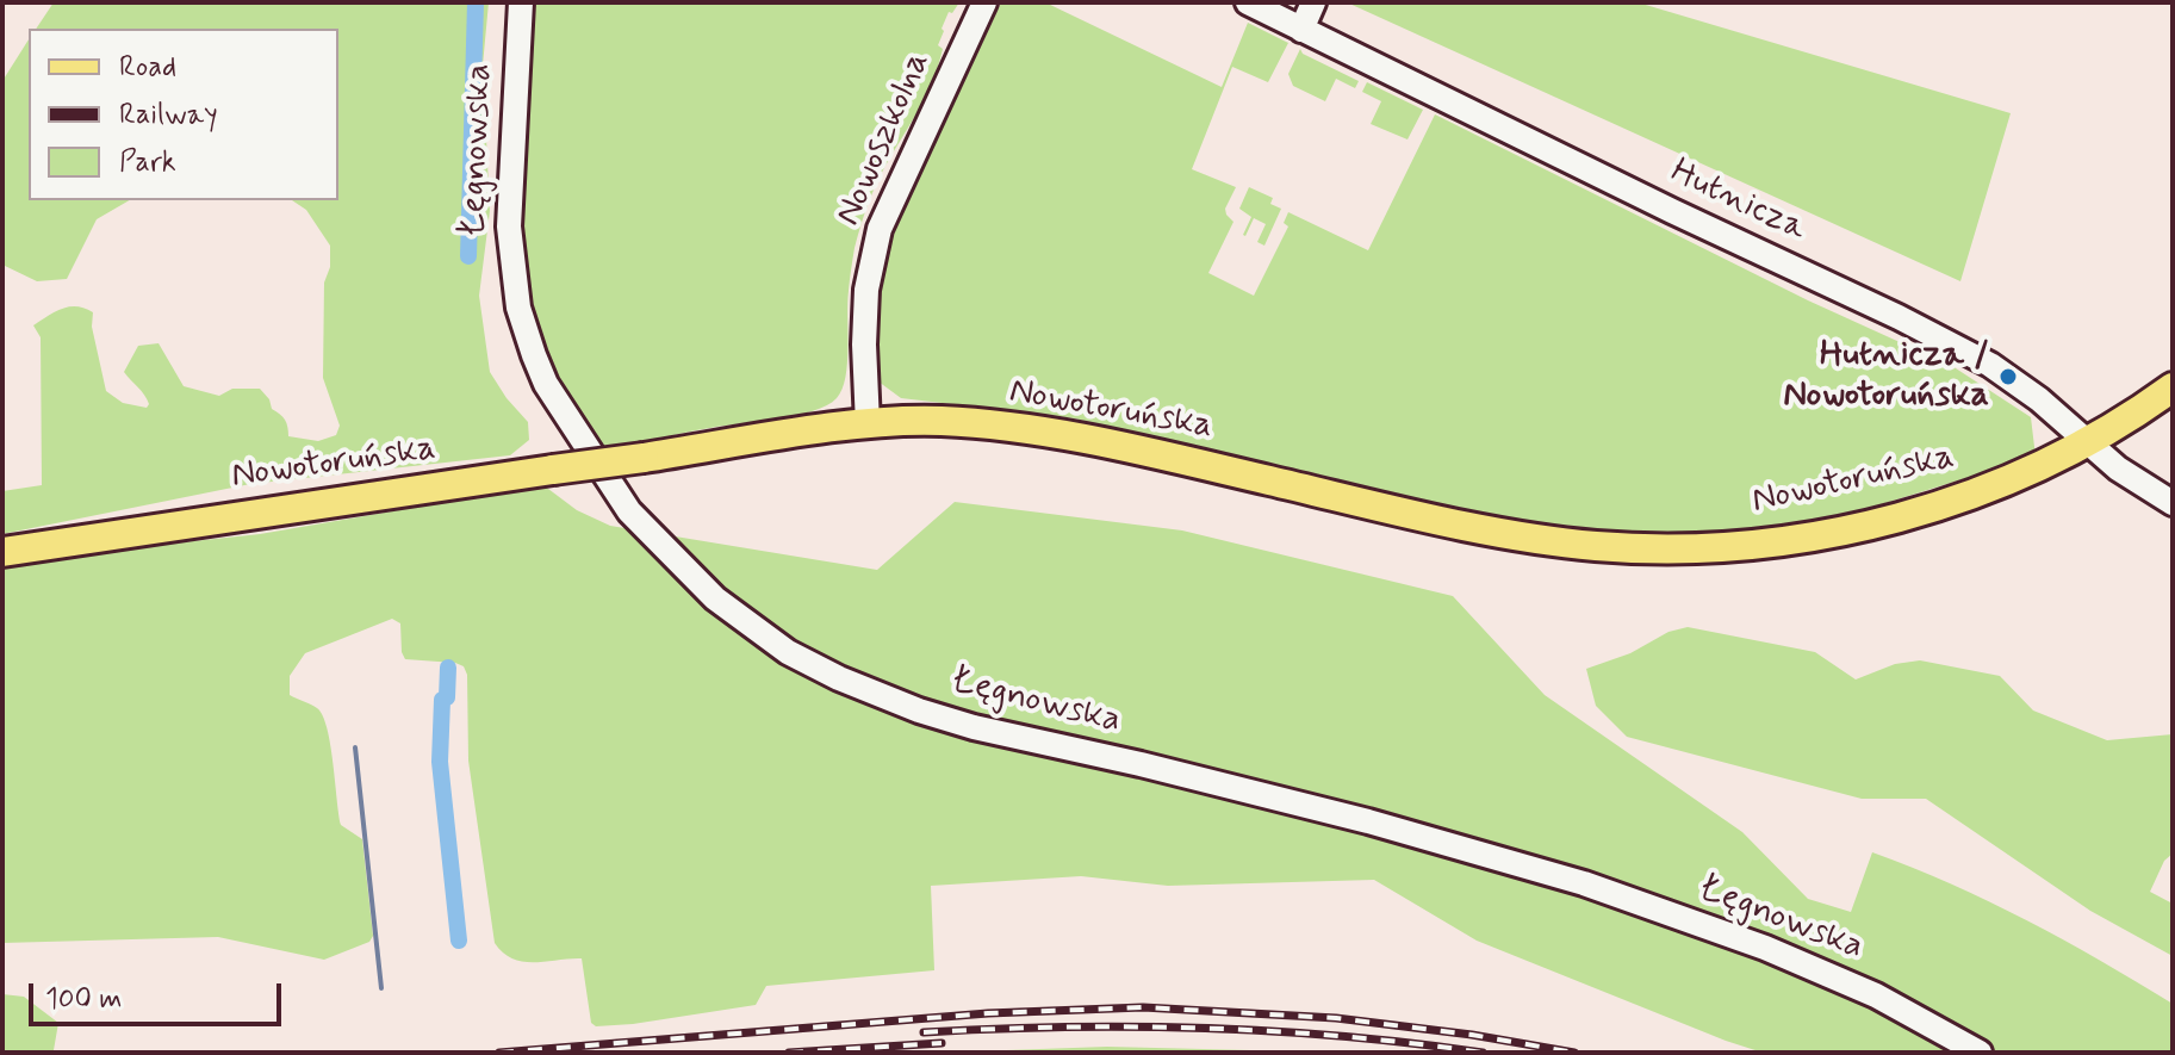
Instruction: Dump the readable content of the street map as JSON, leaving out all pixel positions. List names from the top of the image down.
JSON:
{
  "streets": {
    "main road": ["Nowotoruńska"],
    "street": ["Nowoszkolna", "Łęgnowska", "Hutnicza"]
  },
  "crossings": [
    ["Nowoszkolna", "Nowotoruńska"],
    ["Hutnicza", "Nowotoruńska"]
  ],
  "places": ["Hutnicza / Nowotoruńska"],
  "legend": ["Road", "Railway", "Park"],
  "scale_bar": "100 m"
}
